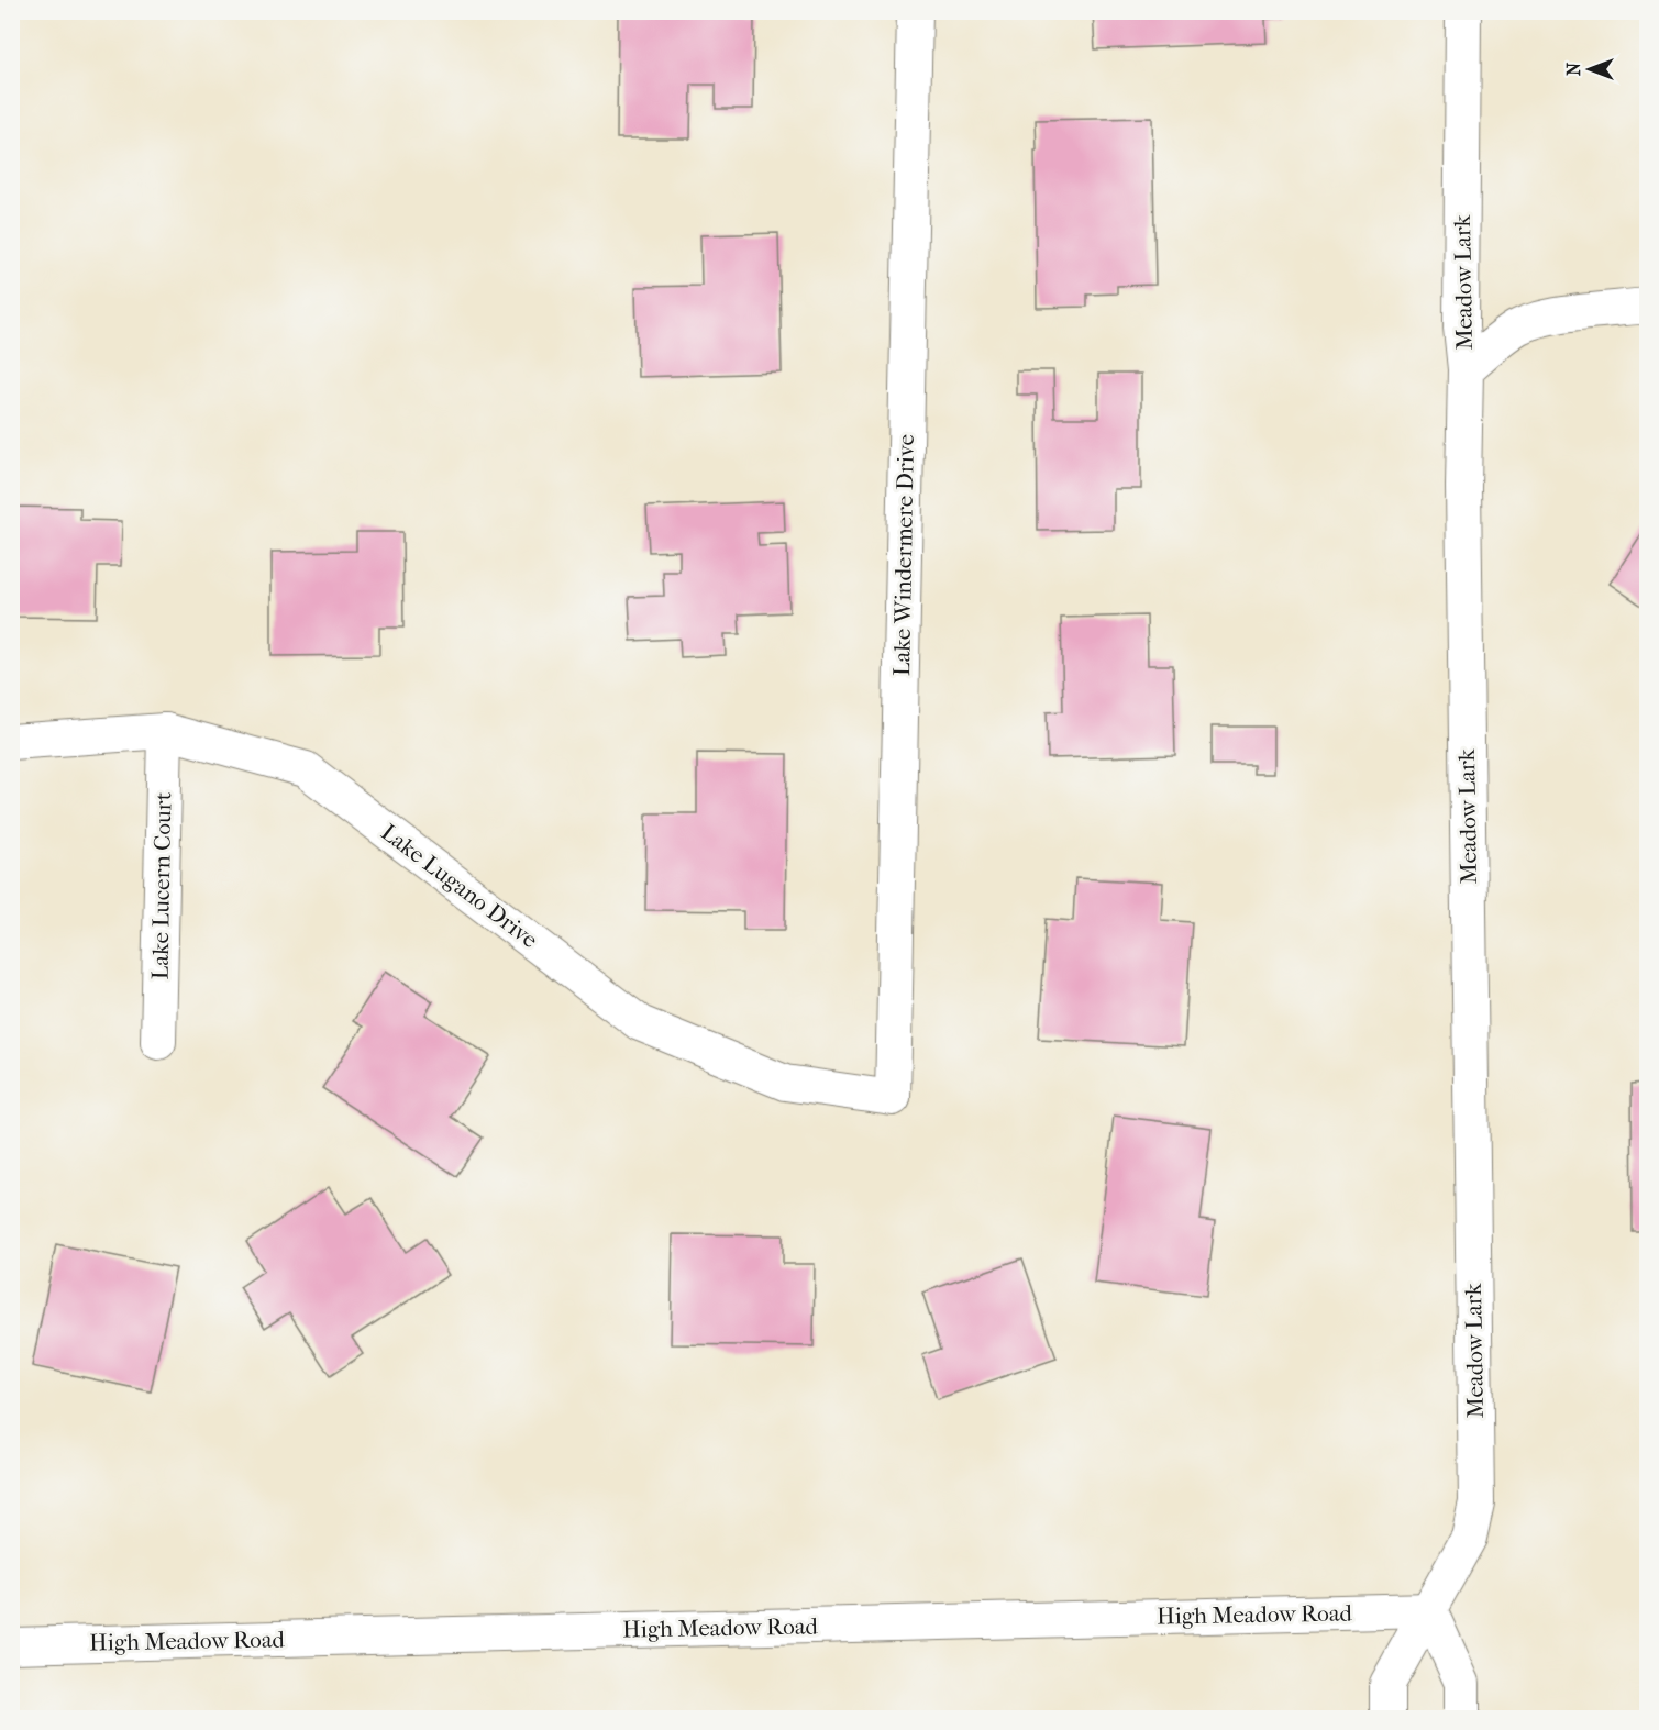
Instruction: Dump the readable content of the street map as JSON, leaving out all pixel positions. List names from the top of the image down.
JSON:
{
  "streets": {
    "street": [
      "Meadow Lark",
      "Lake Windermere Drive",
      "Lake Lucern Court",
      "Lake Lugano Drive",
      "High Meadow Road"
    ]
  },
  "crossings": [
    ["Meadow Lark", "High Meadow Road"],
    ["Lake Windermere Drive", "Lake Lugano Drive"],
    ["Lake Lucern Court", "Lake Lugano Drive"]
  ],
  "north": "left"
}
